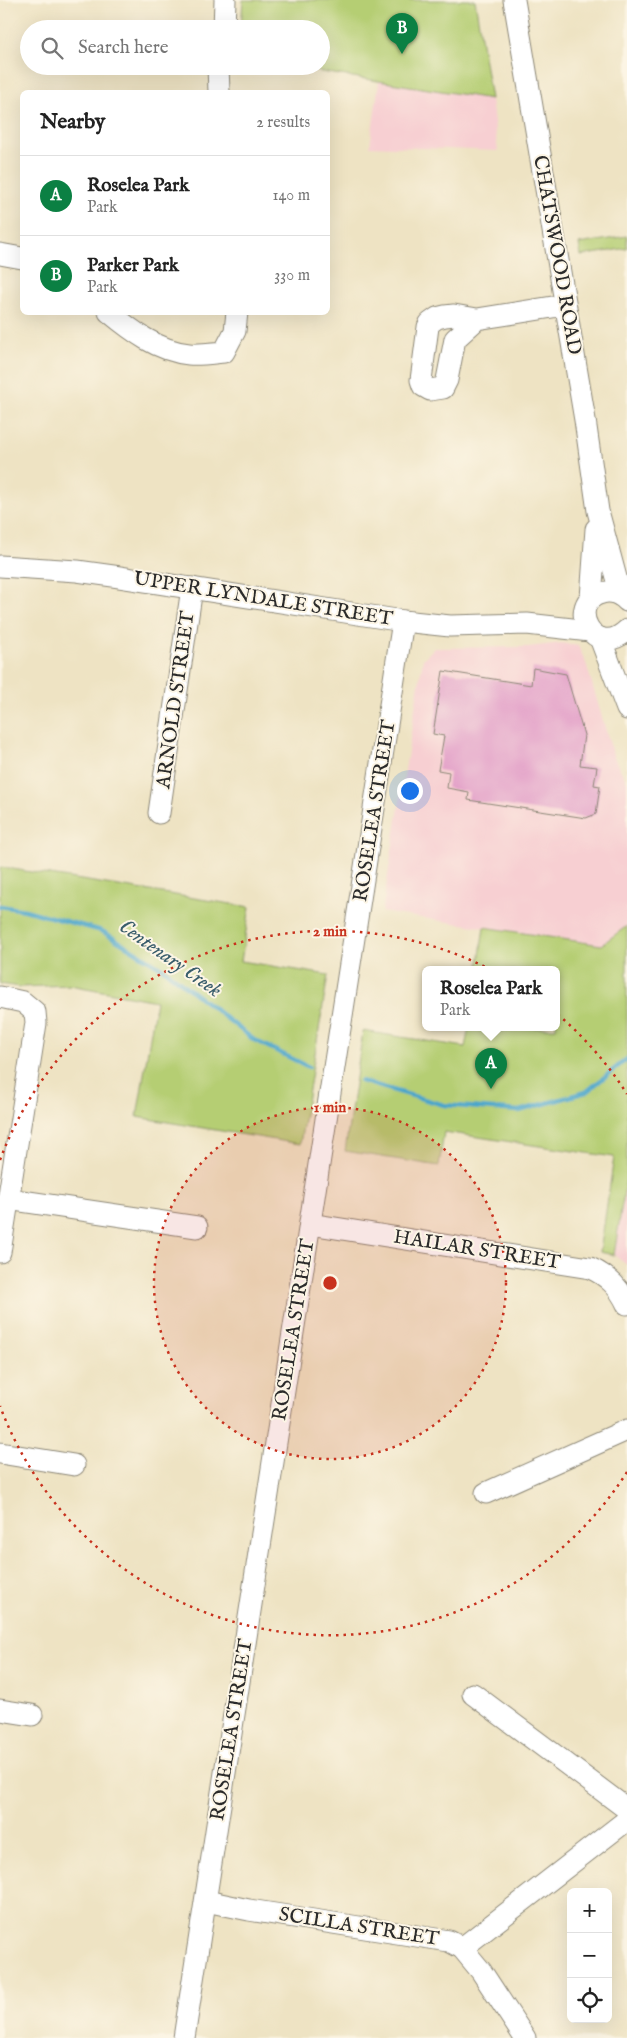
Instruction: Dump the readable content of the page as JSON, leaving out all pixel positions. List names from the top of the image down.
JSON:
{
  "streets": {
    "street": [
      "CHATSWOOD ROAD",
      "UPPER LYNDALE STREET",
      "ARNOLD STREET",
      "ROSELEA STREET",
      "HAILAR STREET",
      "SCILLA STREET"
    ]
  },
  "crossings": [
    ["CHATSWOOD ROAD", "UPPER LYNDALE STREET"],
    ["UPPER LYNDALE STREET", "ARNOLD STREET"],
    ["UPPER LYNDALE STREET", "ROSELEA STREET"],
    ["ROSELEA STREET", "HAILAR STREET"],
    ["ROSELEA STREET", "SCILLA STREET"]
  ],
  "water": ["Centenary Creek"],
  "page": {
    "pins": ["B", "A"],
    "search": "Search here",
    "heading": ["Nearby", "2 results"],
    "list": [
      {
        "mark": "A",
        "name": "Roselea Park",
        "note": "Park",
        "value": "140 m"
      },
      {
        "mark": "B",
        "name": "Parker Park",
        "note": "Park",
        "value": "330 m"
      }
    ],
    "popup": ["Roselea Park", "Park"],
    "map_buttons": ["+", "−"]
  },
  "rings": ["2 min", "1 min"]
}
